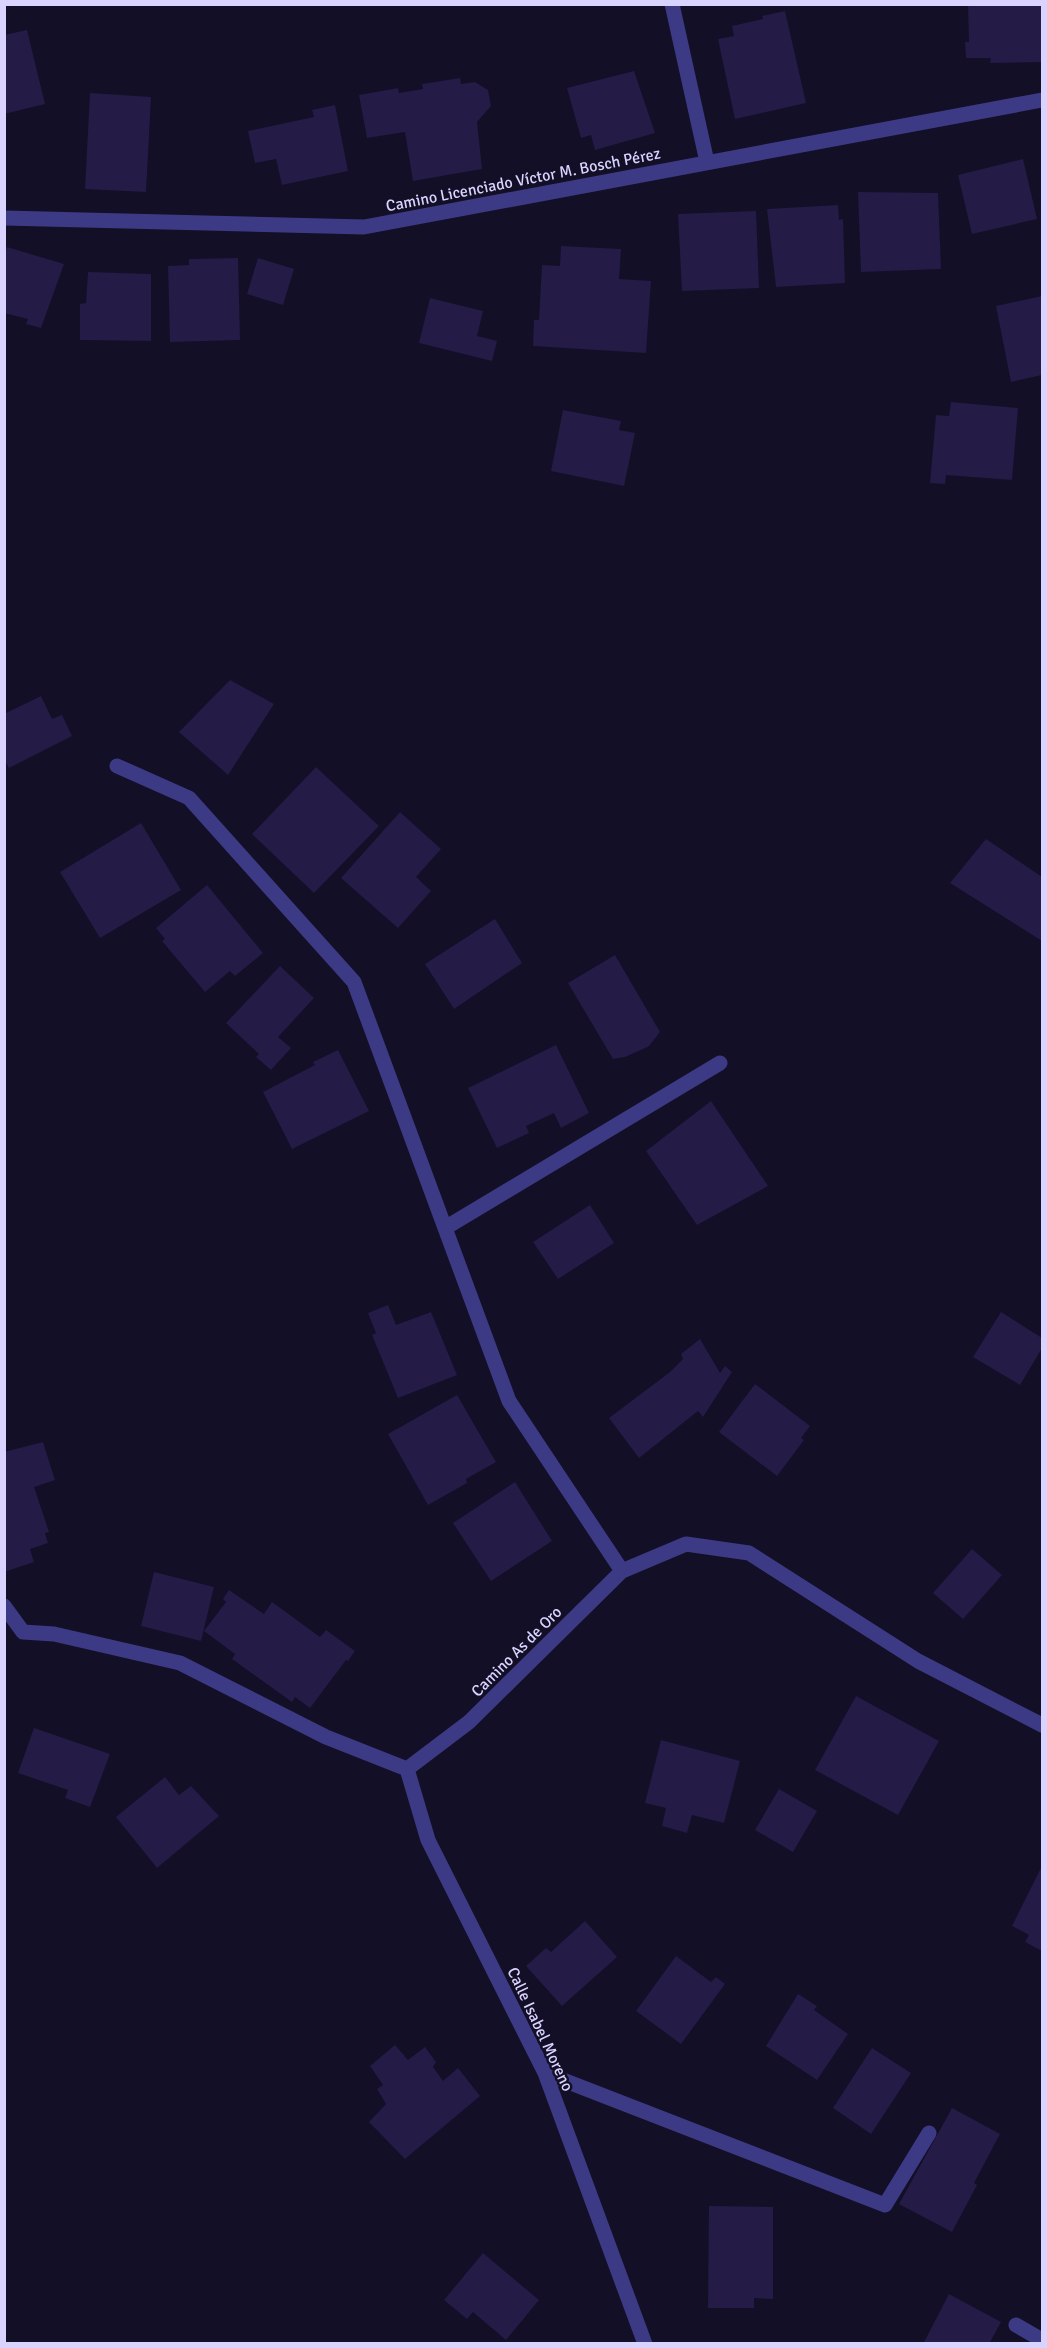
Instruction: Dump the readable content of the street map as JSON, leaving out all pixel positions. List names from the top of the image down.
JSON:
{
  "streets": {
    "street": ["Camino Licenciado Víctor M. Bosch Pérez", "Camino As de Oro", "Calle Isabel Moreno"]
  },
  "crossings": [
    ["Camino As de Oro", "Calle Isabel Moreno"]
  ]
}
